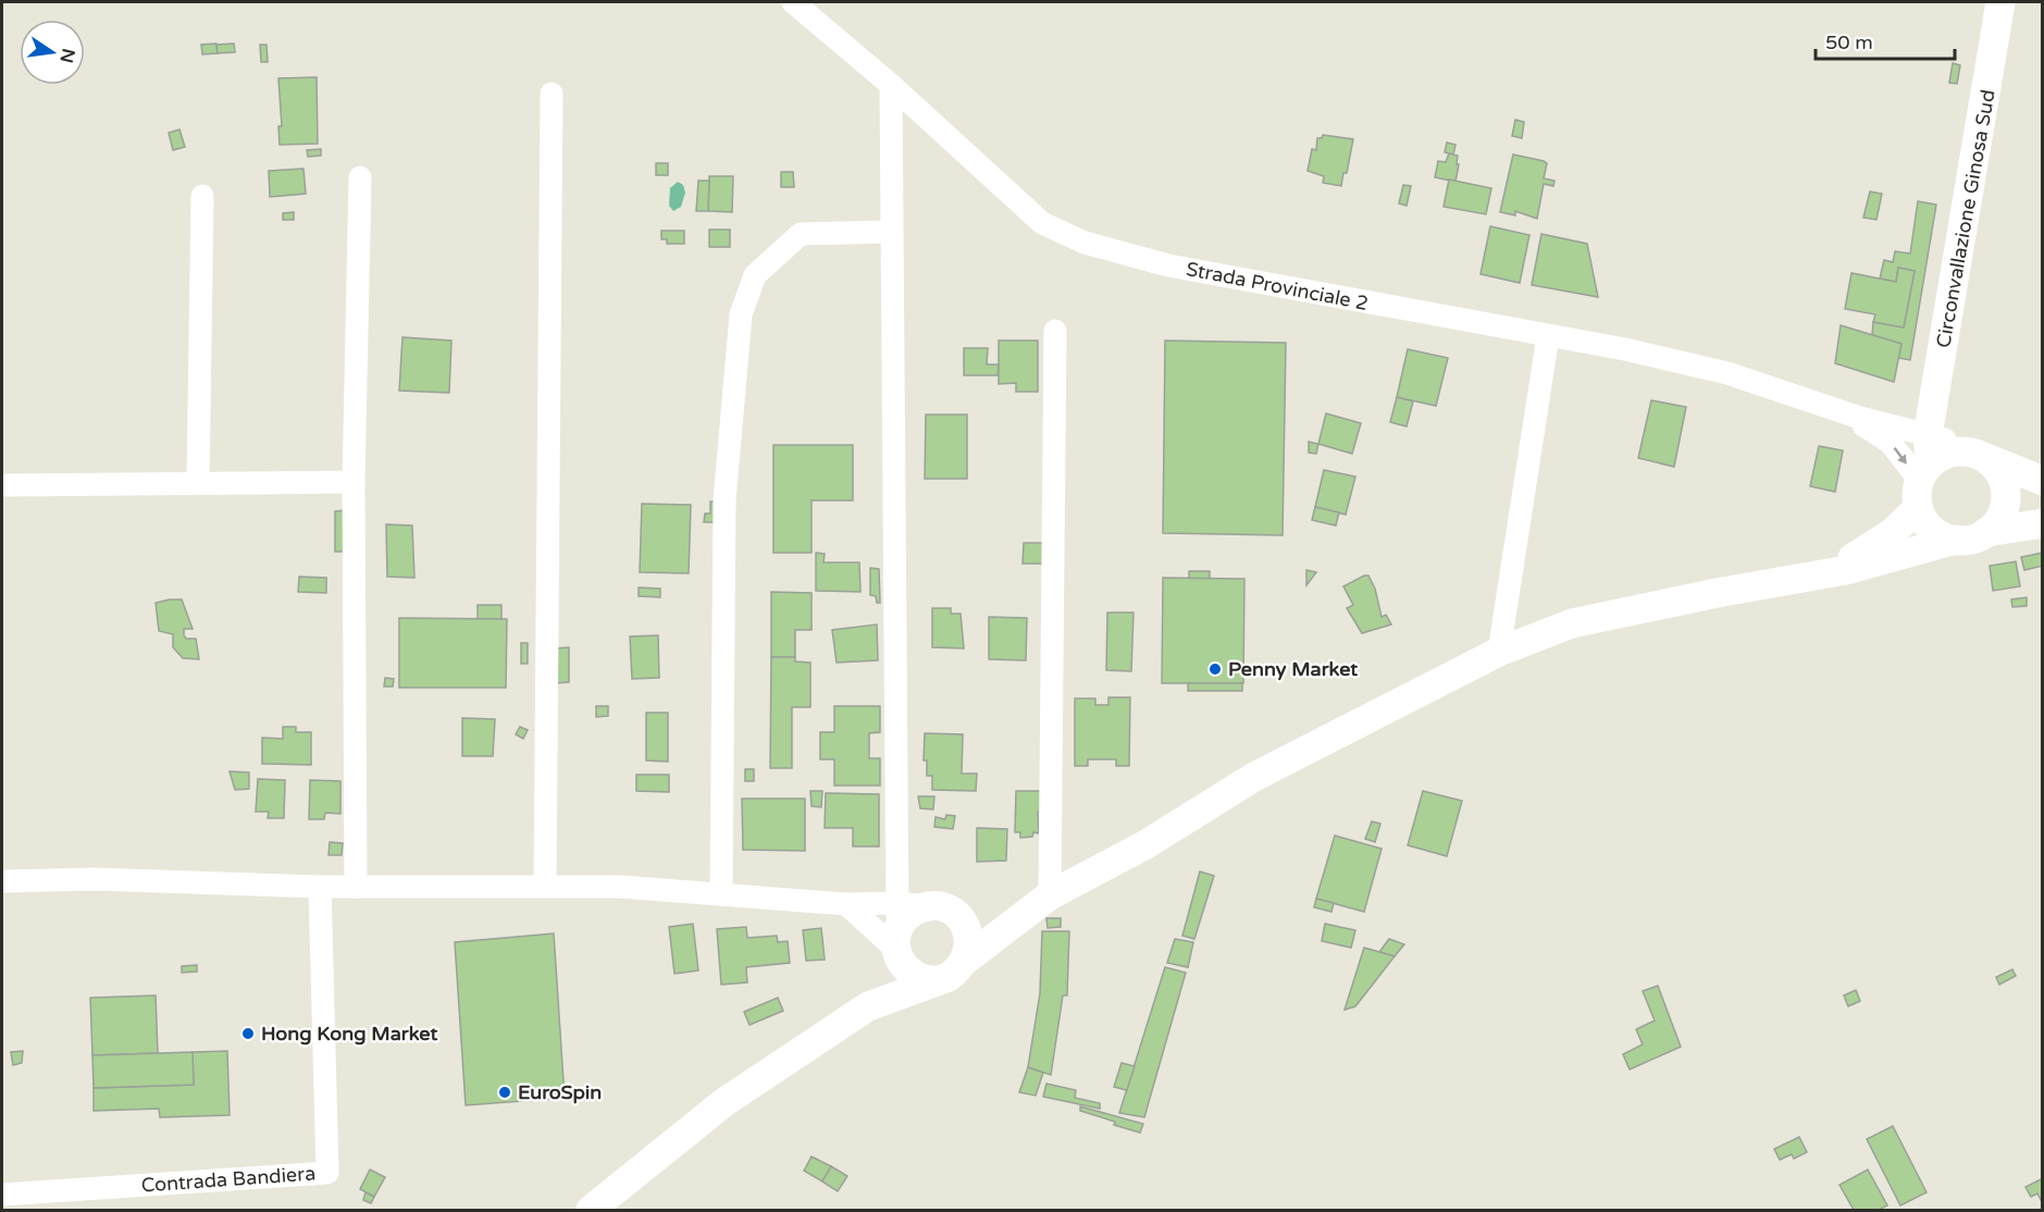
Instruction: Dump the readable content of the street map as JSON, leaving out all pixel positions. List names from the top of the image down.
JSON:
{
  "streets": {
    "main road": ["Circonvallazione Ginosa Sud"],
    "street": ["Strada Provinciale 2", "Contrada Bandiera"]
  },
  "places": ["Penny Market", "Hong Kong Market", "EuroSpin"],
  "scale_bar": "50 m",
  "north": "right"
}
